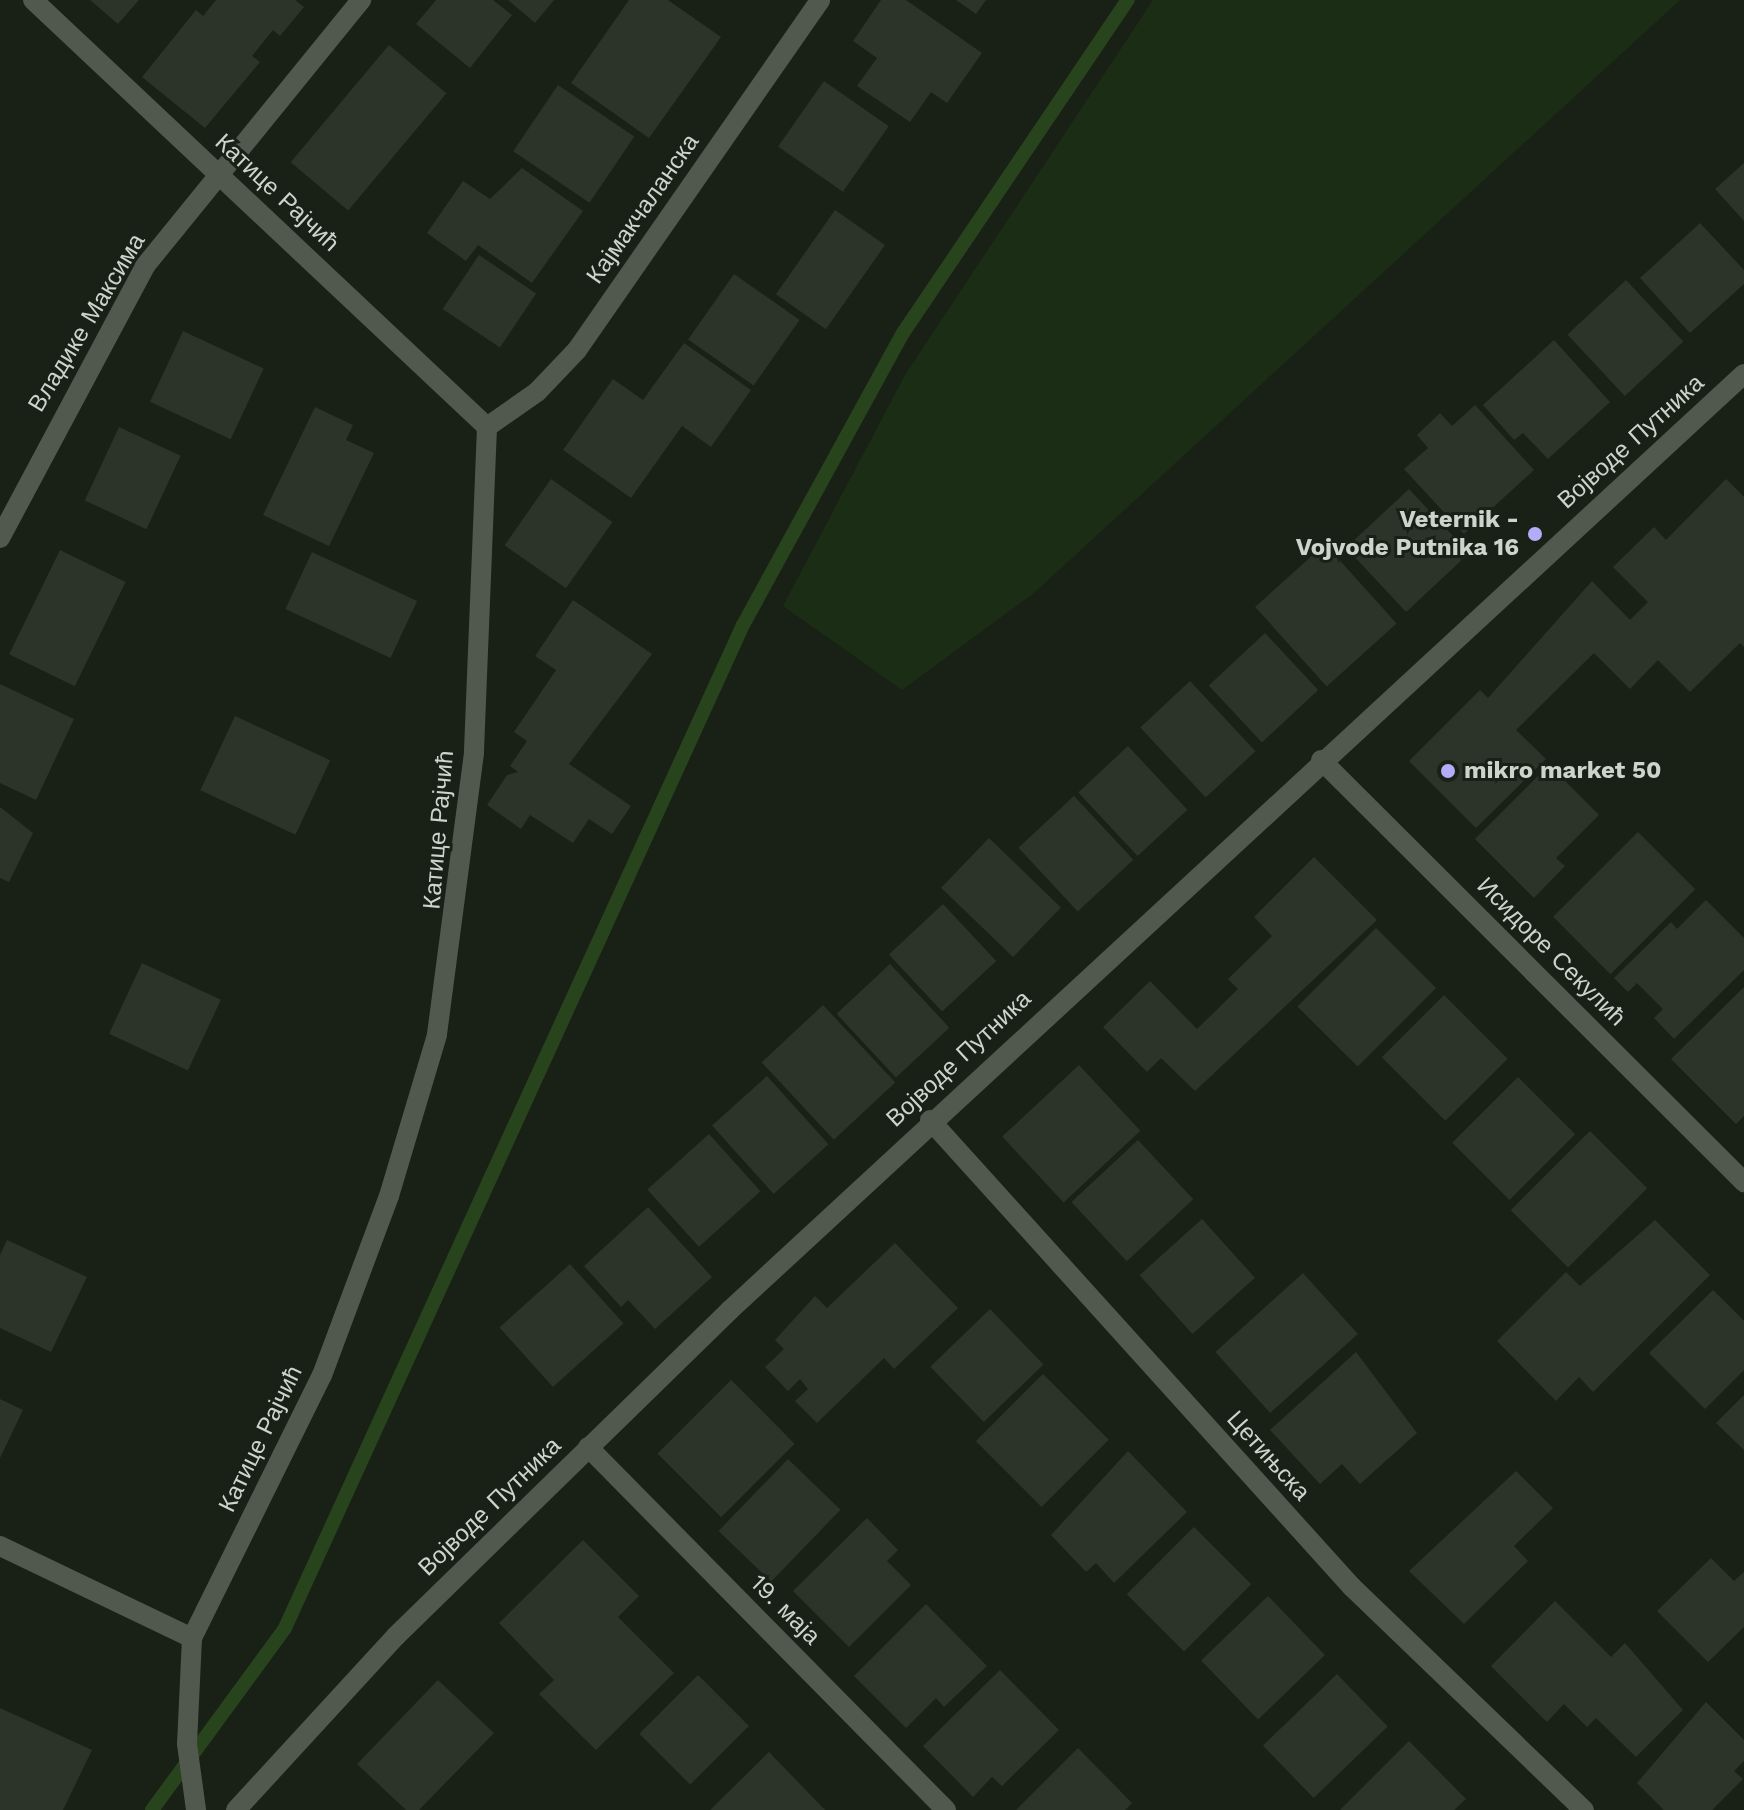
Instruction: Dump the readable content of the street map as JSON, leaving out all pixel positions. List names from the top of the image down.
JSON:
{
  "streets": {
    "street": [
      "Катице Рајчић",
      "Кајмакчаланска",
      "Владике Максима",
      "Војводе Путника",
      "Исидоре Секулић",
      "Цетињска",
      "19. маја"
    ]
  },
  "crossings": [
    ["Катице Рајчић", "Кајмакчаланска"],
    ["Катице Рајчић", "Владике Максима"],
    ["Војводе Путника", "Исидоре Секулић"],
    ["Војводе Путника", "Цетињска"],
    ["Војводе Путника", "19. маја"]
  ],
  "places": ["Veternik - Vojvode Putnika 16", "mikro market 50"]
}
